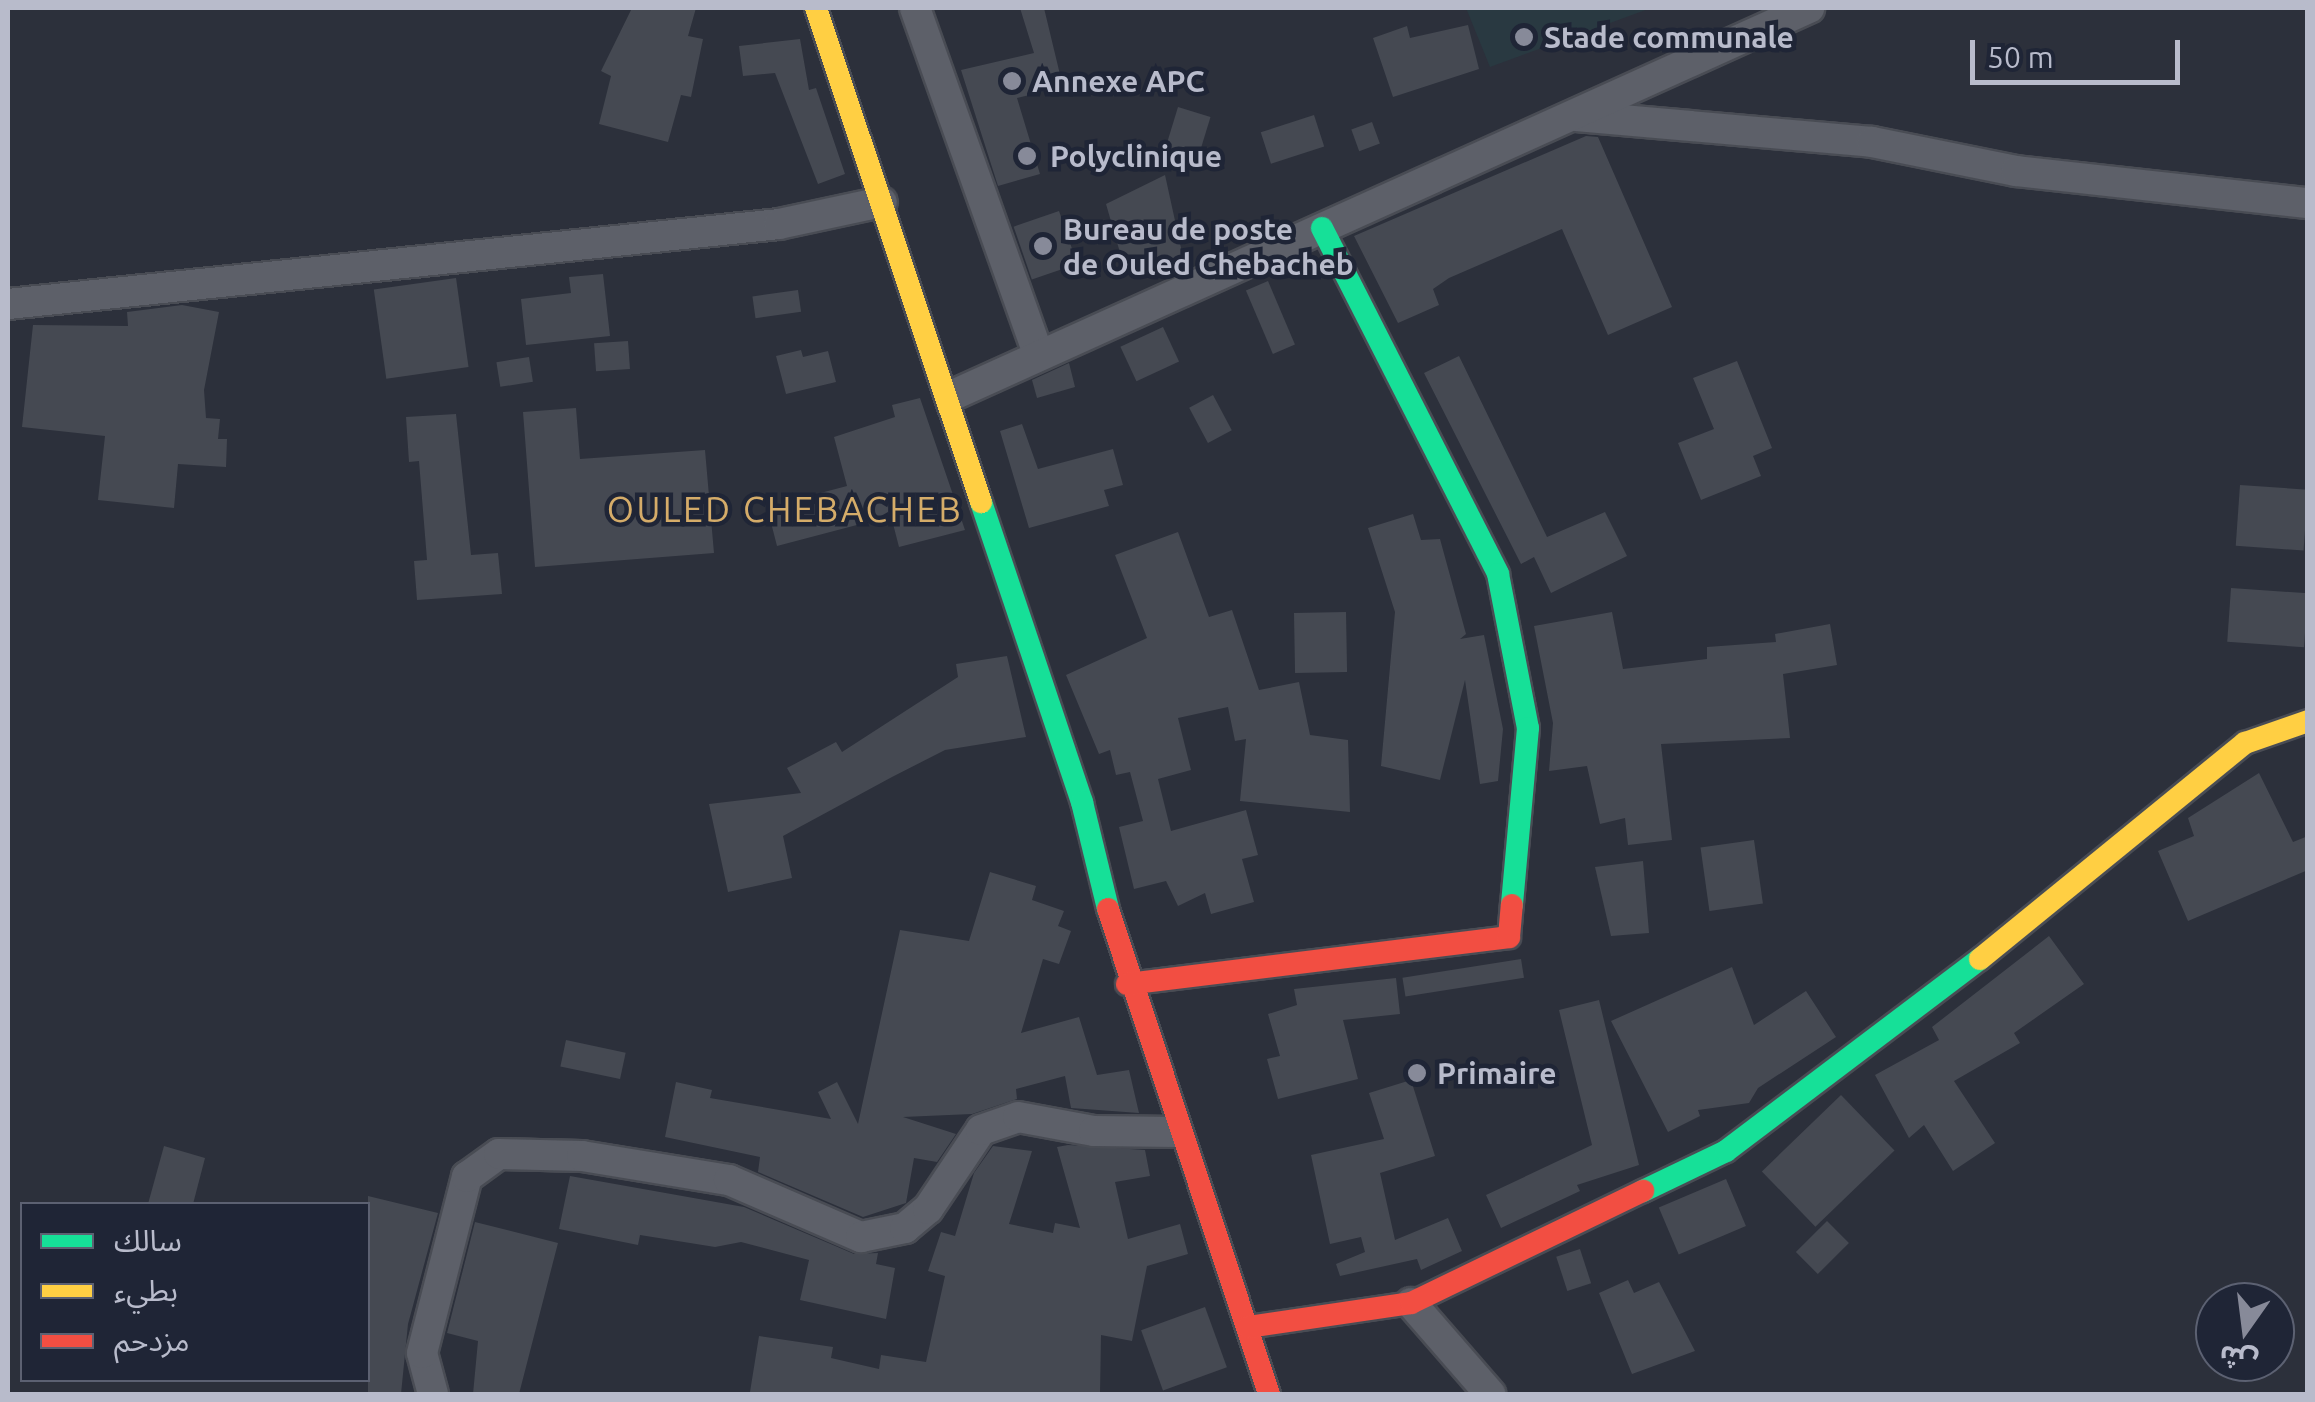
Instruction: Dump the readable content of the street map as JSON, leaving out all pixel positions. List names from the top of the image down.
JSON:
{
  "districts": ["OULED CHEBACHEB"],
  "places": [
    "Stade communale",
    "Annexe APC",
    "Polyclinique",
    "Bureau de poste de Ouled Chebacheb",
    "Primaire"
  ],
  "legend": ["سالك", "بطيء", "مزدحم"],
  "scale_bar": "50 m",
  "north": "bottom"
}
